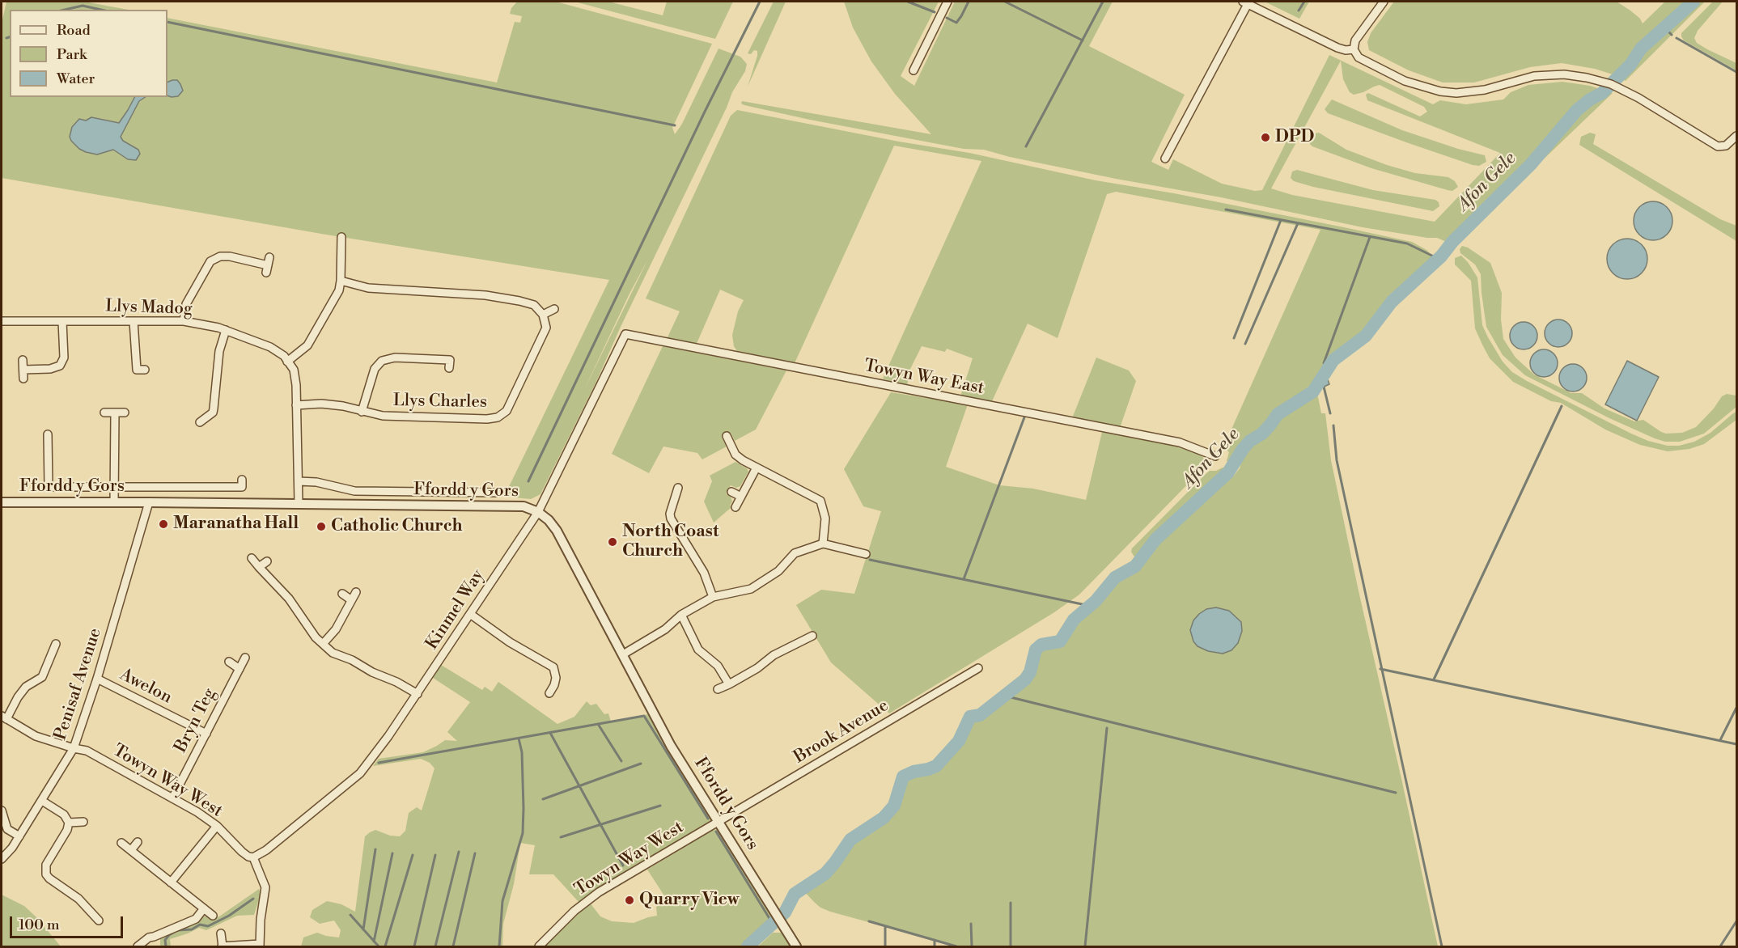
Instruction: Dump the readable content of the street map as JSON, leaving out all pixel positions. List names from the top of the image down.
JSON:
{
  "streets": {
    "street": [
      "Llys Madog",
      "Towyn Way East",
      "Llys Charles",
      "Ffordd y Gors",
      "Kinmel Way",
      "Penisaf Avenue",
      "Awelon",
      "Bryn Teg",
      "Brook Avenue",
      "Towyn Way West"
    ]
  },
  "crossings": [
    ["Towyn Way East", "Kinmel Way"],
    ["Ffordd y Gors", "Kinmel Way"],
    ["Ffordd y Gors", "Penisaf Avenue"],
    ["Ffordd y Gors", "Brook Avenue"],
    ["Ffordd y Gors", "Towyn Way West"],
    ["Kinmel Way", "Towyn Way West"],
    ["Penisaf Avenue", "Awelon"],
    ["Penisaf Avenue", "Towyn Way West"],
    ["Awelon", "Bryn Teg"],
    ["Bryn Teg", "Towyn Way West"],
    ["Brook Avenue", "Towyn Way West"]
  ],
  "water": ["Afon Gele"],
  "places": [
    "DPD",
    "Maranatha Hall",
    "Catholic Church",
    "North Coast Church",
    "Quarry View"
  ],
  "legend": ["Road", "Park", "Water"],
  "scale_bar": "100 m"
}
